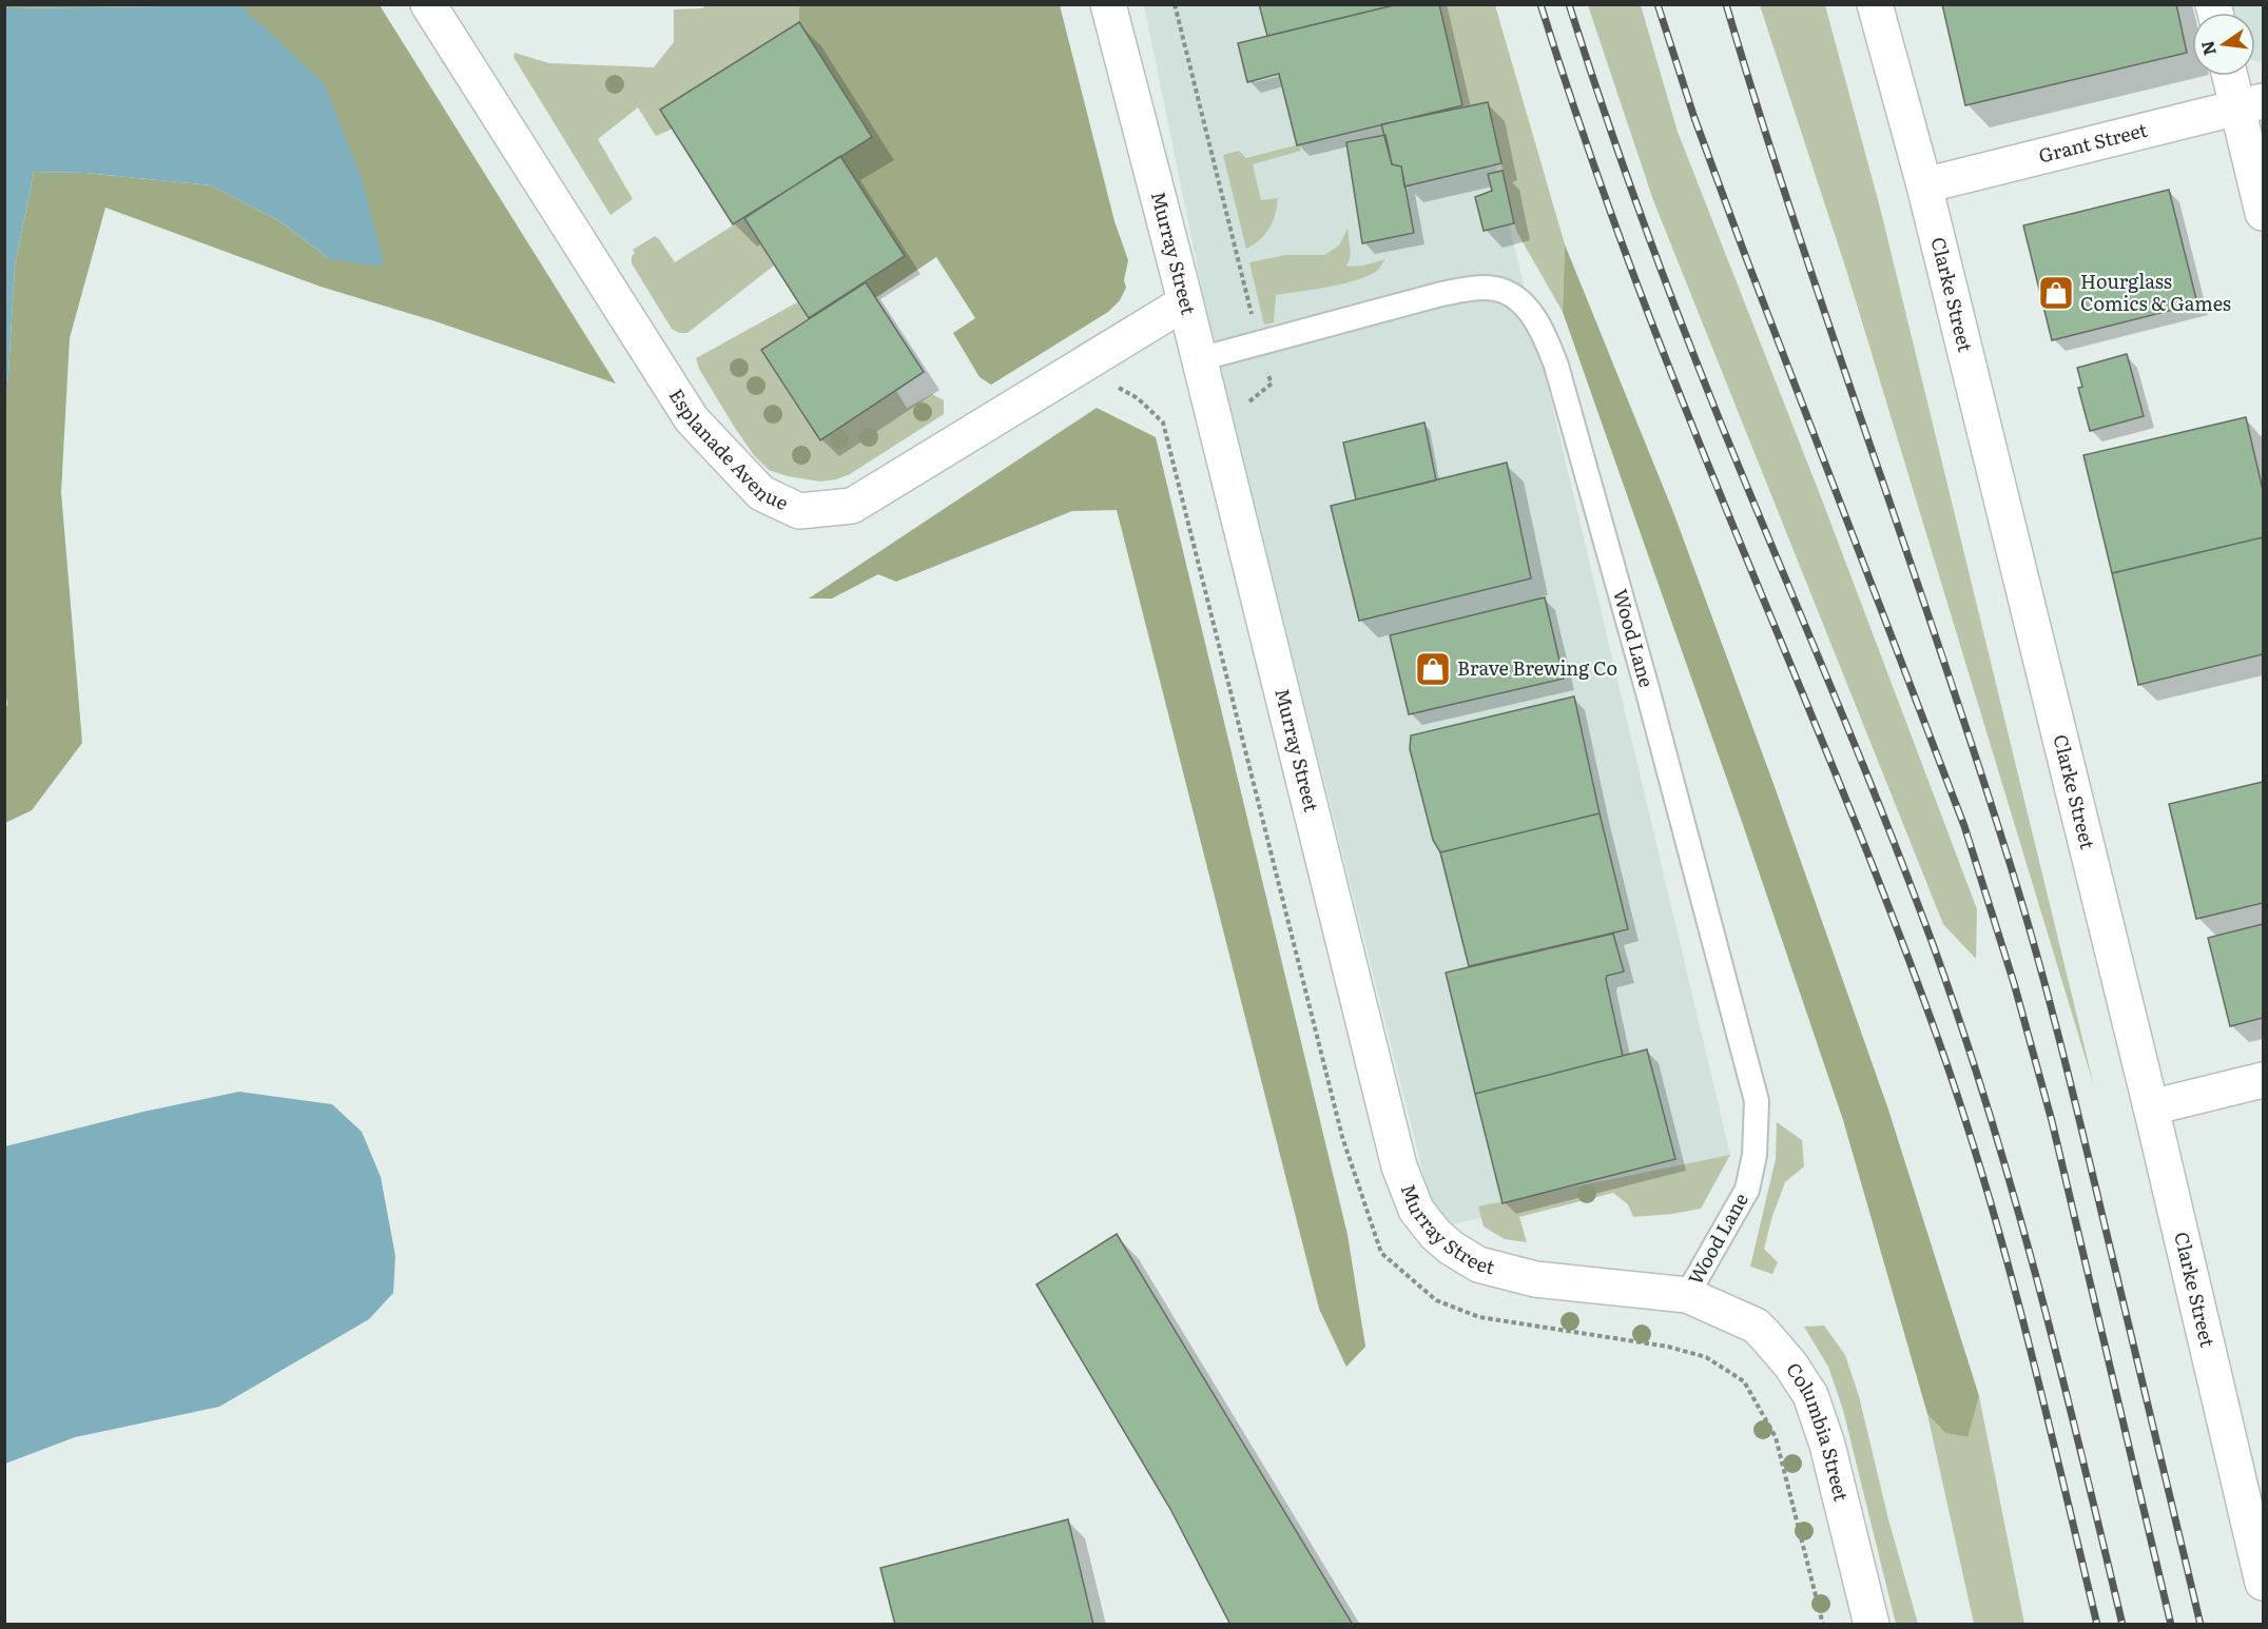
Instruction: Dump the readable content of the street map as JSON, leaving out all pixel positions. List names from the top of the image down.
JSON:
{
  "streets": {
    "street": [
      "Grant Street",
      "Murray Street",
      "Clarke Street",
      "Esplanade Avenue",
      "Columbia Street"
    ],
    "lane": ["Wood Lane"]
  },
  "crossings": [
    ["Grant Street", "Clarke Street"],
    ["Murray Street", "Esplanade Avenue"],
    ["Murray Street", "Wood Lane"],
    ["Murray Street", "Columbia Street"],
    ["Wood Lane", "Columbia Street"]
  ],
  "places": {
    "shop": ["Hourglass Comics & Games", "Brave Brewing Co"]
  },
  "north": "left"
}
